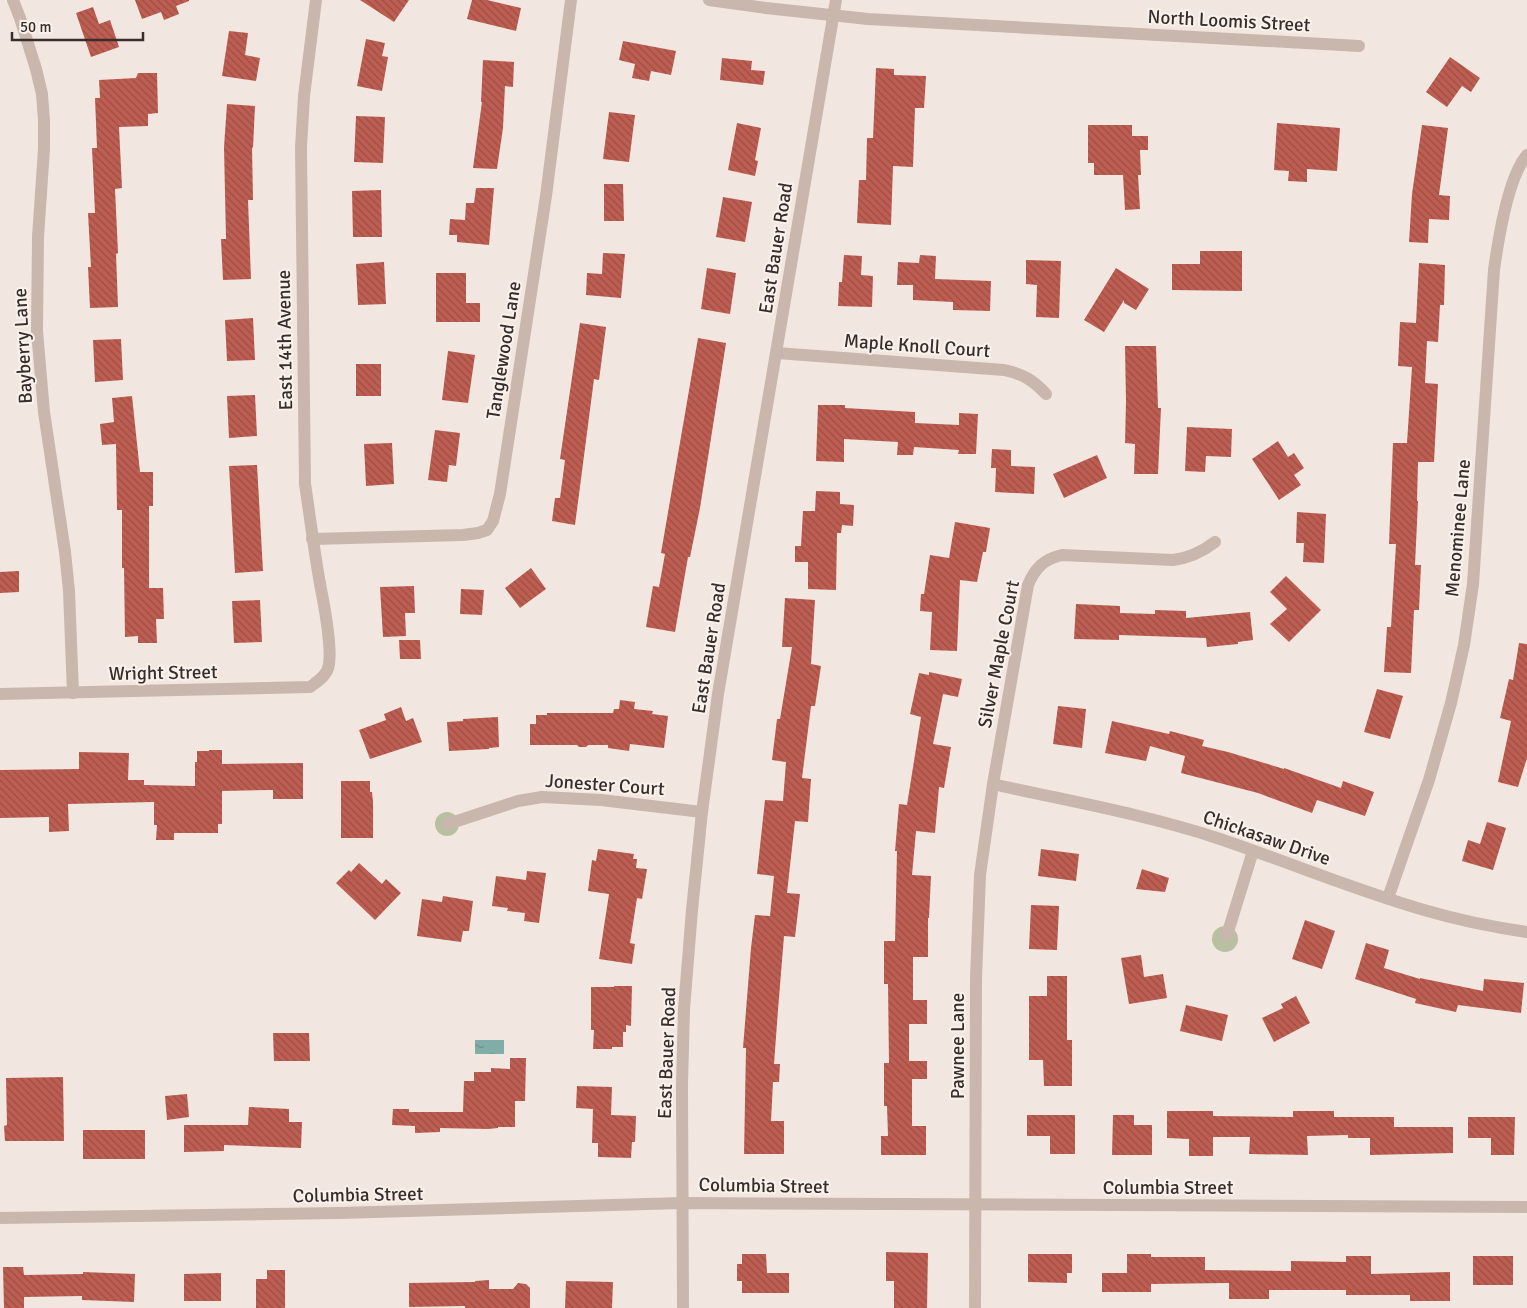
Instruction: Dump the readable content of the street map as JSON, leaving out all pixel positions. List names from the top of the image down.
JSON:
{
  "streets": {
    "street": [
      "North Loomis Street",
      "East Bauer Road",
      "East 14th Avenue",
      "Maple Knoll Court",
      "Bayberry Lane",
      "Tanglewood Lane",
      "Menominee Lane",
      "Silver Maple Court",
      "Wright Street",
      "Jonester Court",
      "Chickasaw Drive",
      "Pawnee Lane",
      "Columbia Street"
    ]
  },
  "crossings": [
    ["North Loomis Street", "East Bauer Road"],
    ["East Bauer Road", "Maple Knoll Court"],
    ["East Bauer Road", "Jonester Court"],
    ["East Bauer Road", "Columbia Street"],
    ["East 14th Avenue", "Tanglewood Lane"],
    ["East 14th Avenue", "Wright Street"],
    ["Bayberry Lane", "Wright Street"],
    ["Menominee Lane", "Chickasaw Drive"],
    ["Silver Maple Court", "Chickasaw Drive"],
    ["Silver Maple Court", "Pawnee Lane"],
    ["Chickasaw Drive", "Pawnee Lane"],
    ["Pawnee Lane", "Columbia Street"]
  ],
  "scale_bar": "50 m"
}
